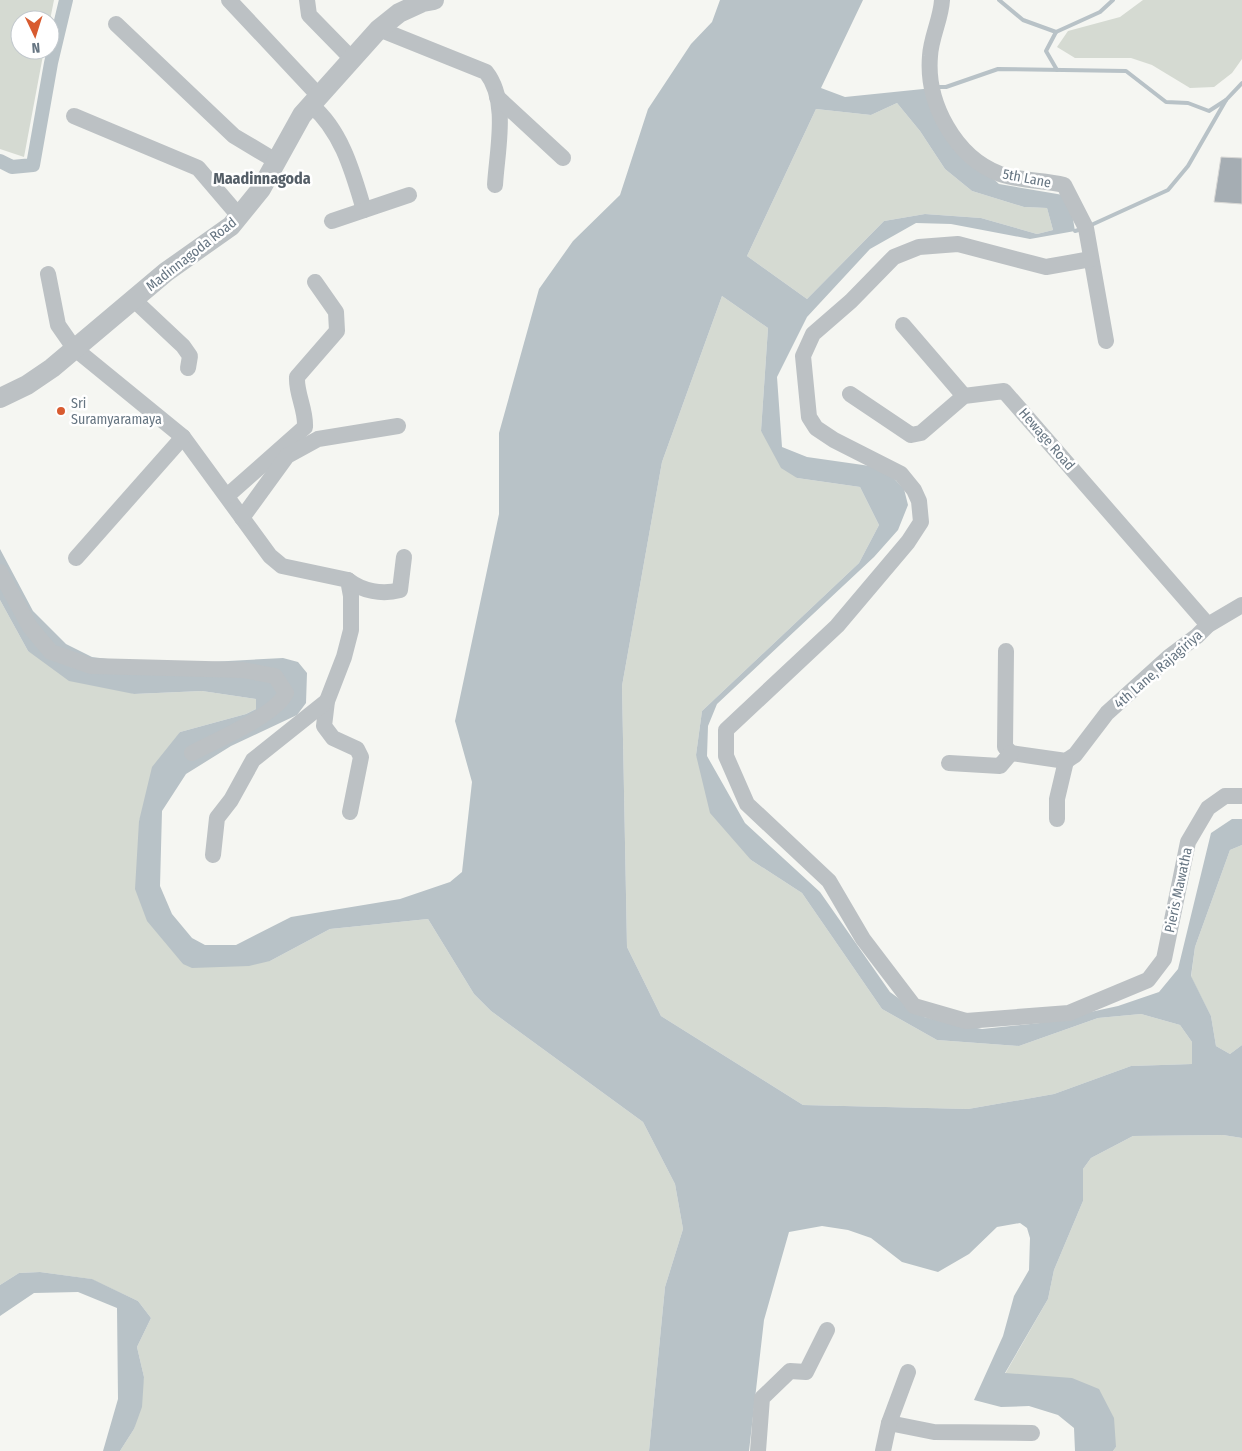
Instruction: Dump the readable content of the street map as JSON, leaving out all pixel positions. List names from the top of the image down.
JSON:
{
  "streets": {
    "street": [
      "5th Lane",
      "Madinnagoda Road",
      "Hewage Road",
      "4th Lane, Rajagiriya",
      "Pieris Mawatha"
    ]
  },
  "crossings": [
    ["5th Lane", "Pieris Mawatha"],
    ["Hewage Road", "4th Lane, Rajagiriya"]
  ],
  "districts": ["Maadinnagoda"],
  "places": ["Sri Suramyaramaya"],
  "north": "bottom"
}
